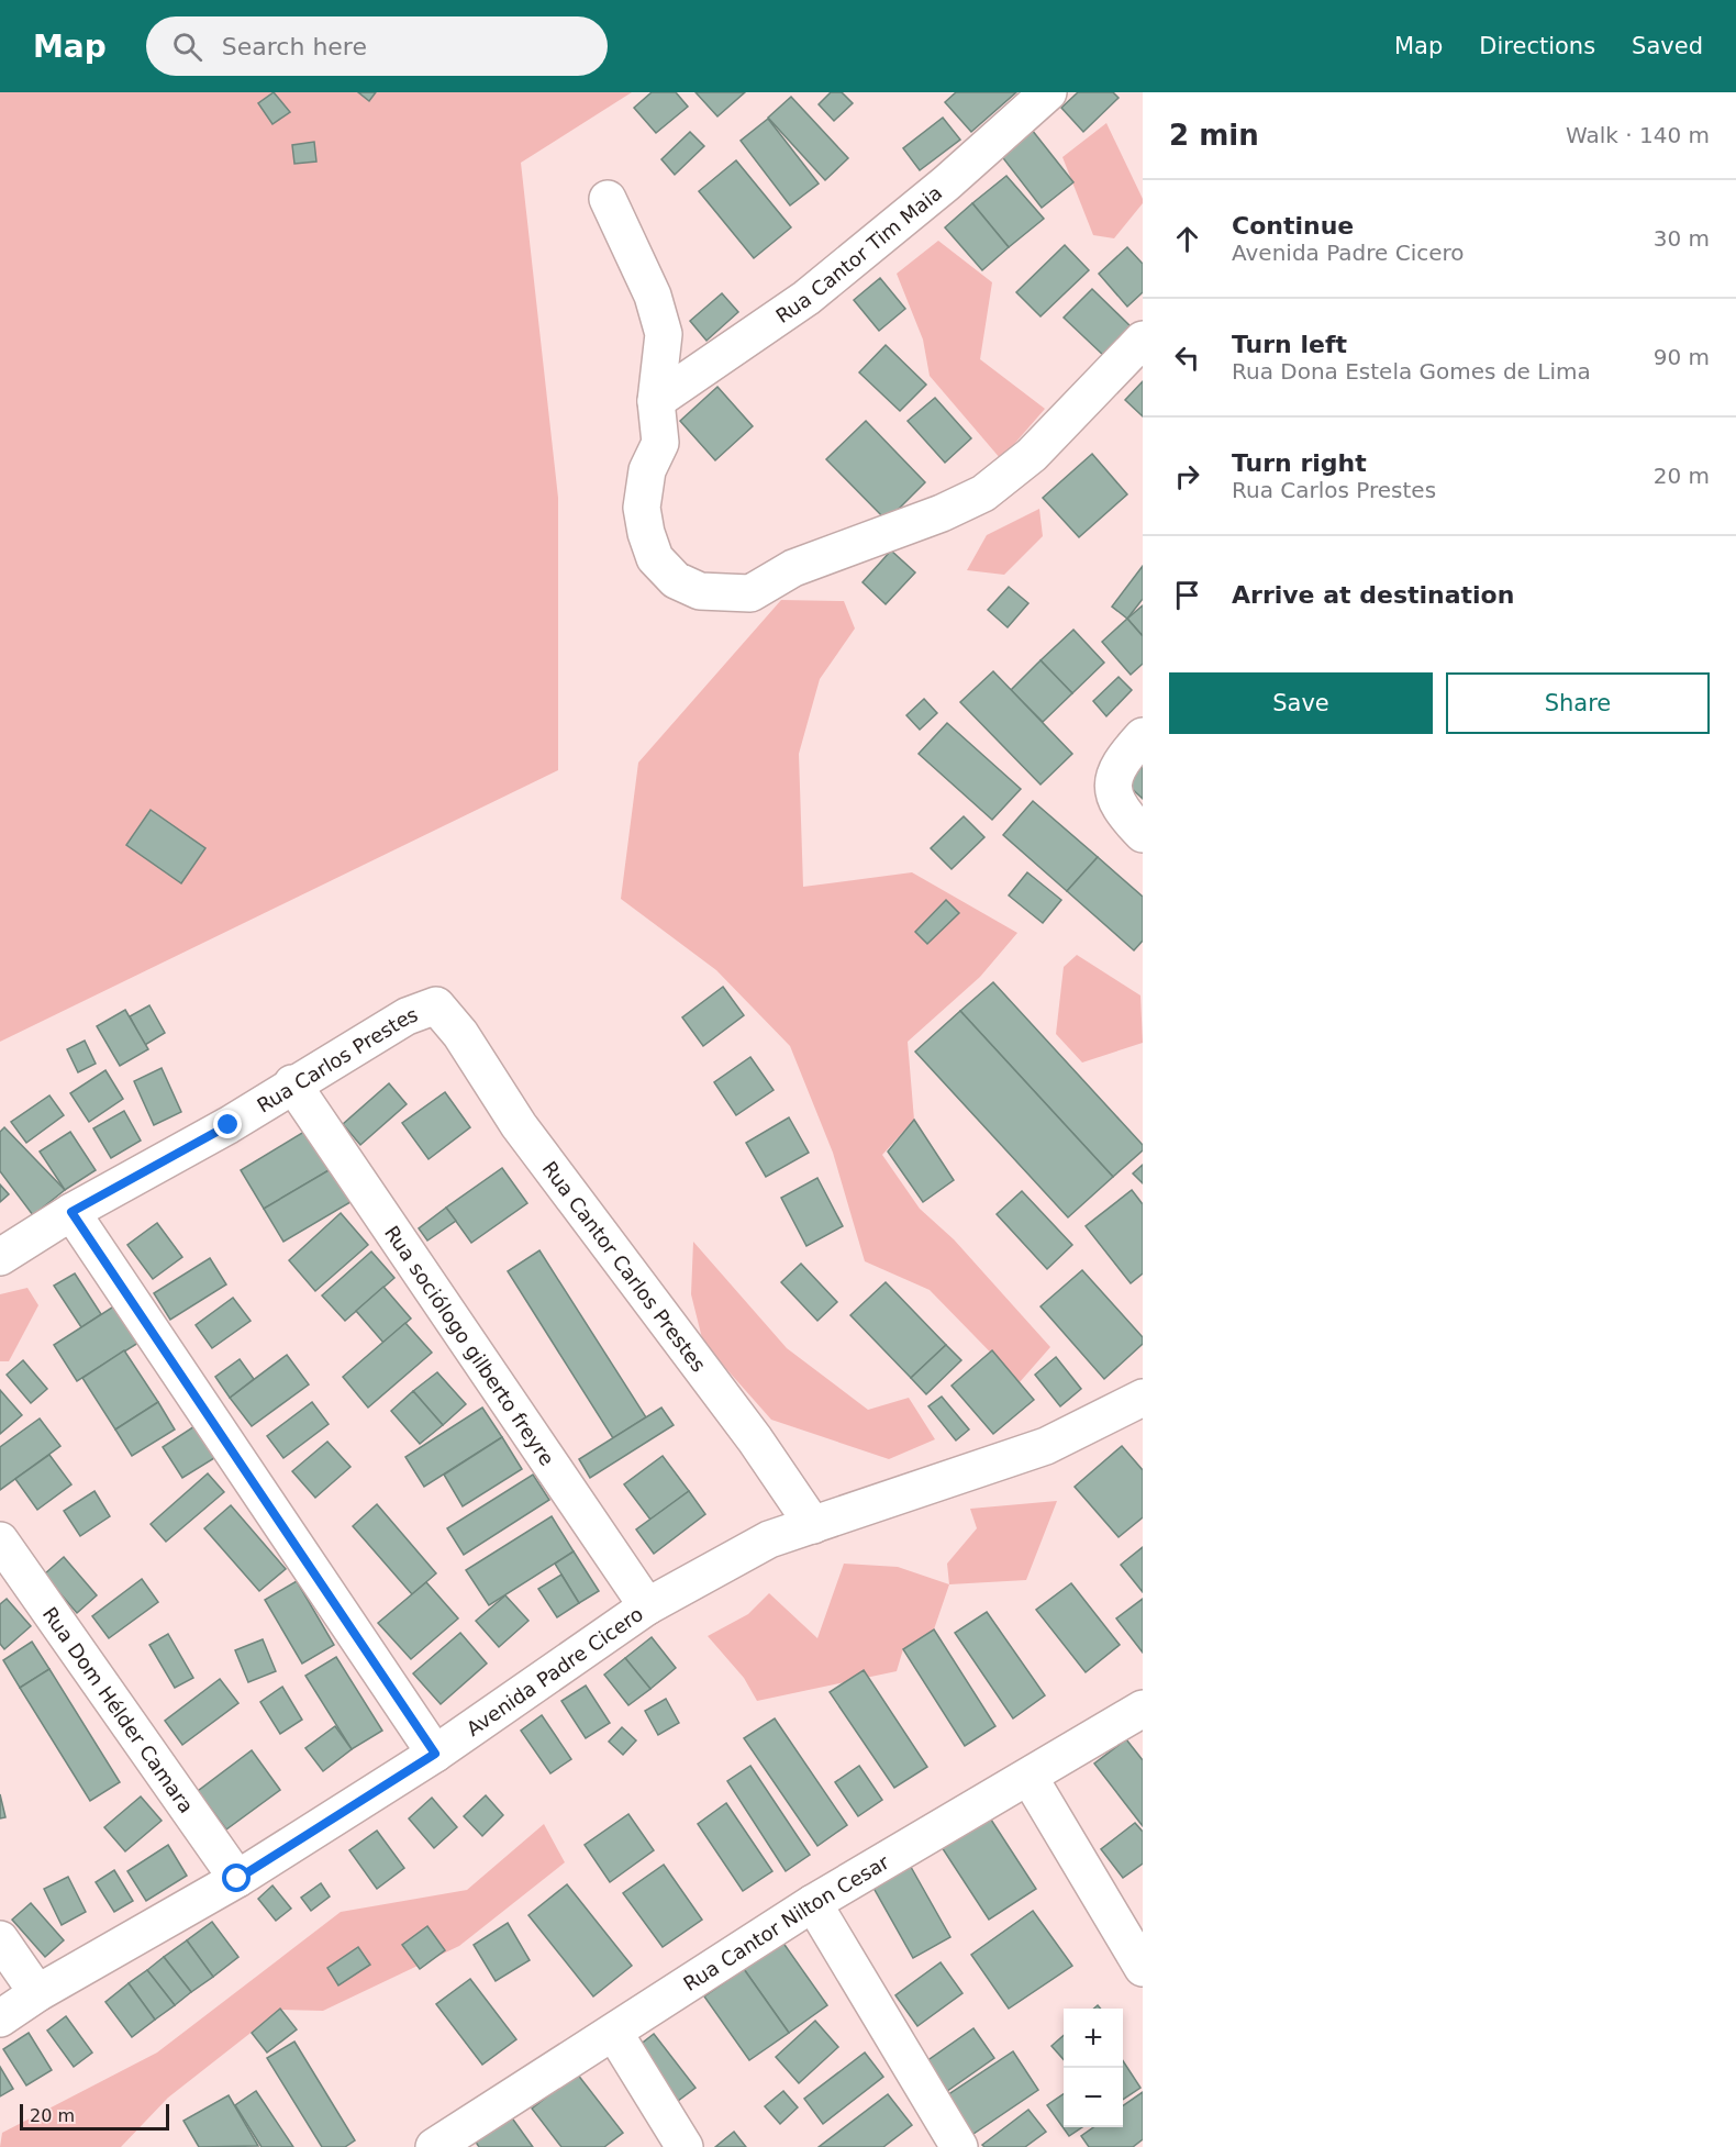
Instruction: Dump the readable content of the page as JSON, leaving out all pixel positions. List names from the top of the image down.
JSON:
{
  "streets": {
    "street": [
      "Rua Cantor Tim Maia",
      "Rua Carlos Prestes",
      "Rua Cantor Carlos Prestes",
      "Rua sociólogo gilberto freyre",
      "Avenida Padre Cicero",
      "Rua Dom Hélder Camara",
      "Rua Cantor Nilton Cesar"
    ]
  },
  "crossings": [
    ["Rua Carlos Prestes", "Rua Cantor Carlos Prestes"],
    ["Rua Carlos Prestes", "Rua sociólogo gilberto freyre"],
    ["Rua Cantor Carlos Prestes", "Avenida Padre Cicero"],
    ["Rua sociólogo gilberto freyre", "Avenida Padre Cicero"],
    ["Avenida Padre Cicero", "Rua Dom Hélder Camara"]
  ],
  "scale_bar": "20 m",
  "page": {
    "header": "Map",
    "search": "Search here",
    "nav": ["Map", "Directions", "Saved"],
    "heading": ["2 min", "Walk · 140 m"],
    "list": [
      ["Continue", "Avenida Padre Cicero", "30 m"],
      ["Turn left", "Rua Dona Estela Gomes de Lima", "90 m"],
      ["Turn right", "Rua Carlos Prestes", "20 m"],
      "Arrive at destination"
    ],
    "buttons": ["Save", "Share"],
    "map_buttons": ["+", "−"],
    "scale": "20 m"
  }
}
